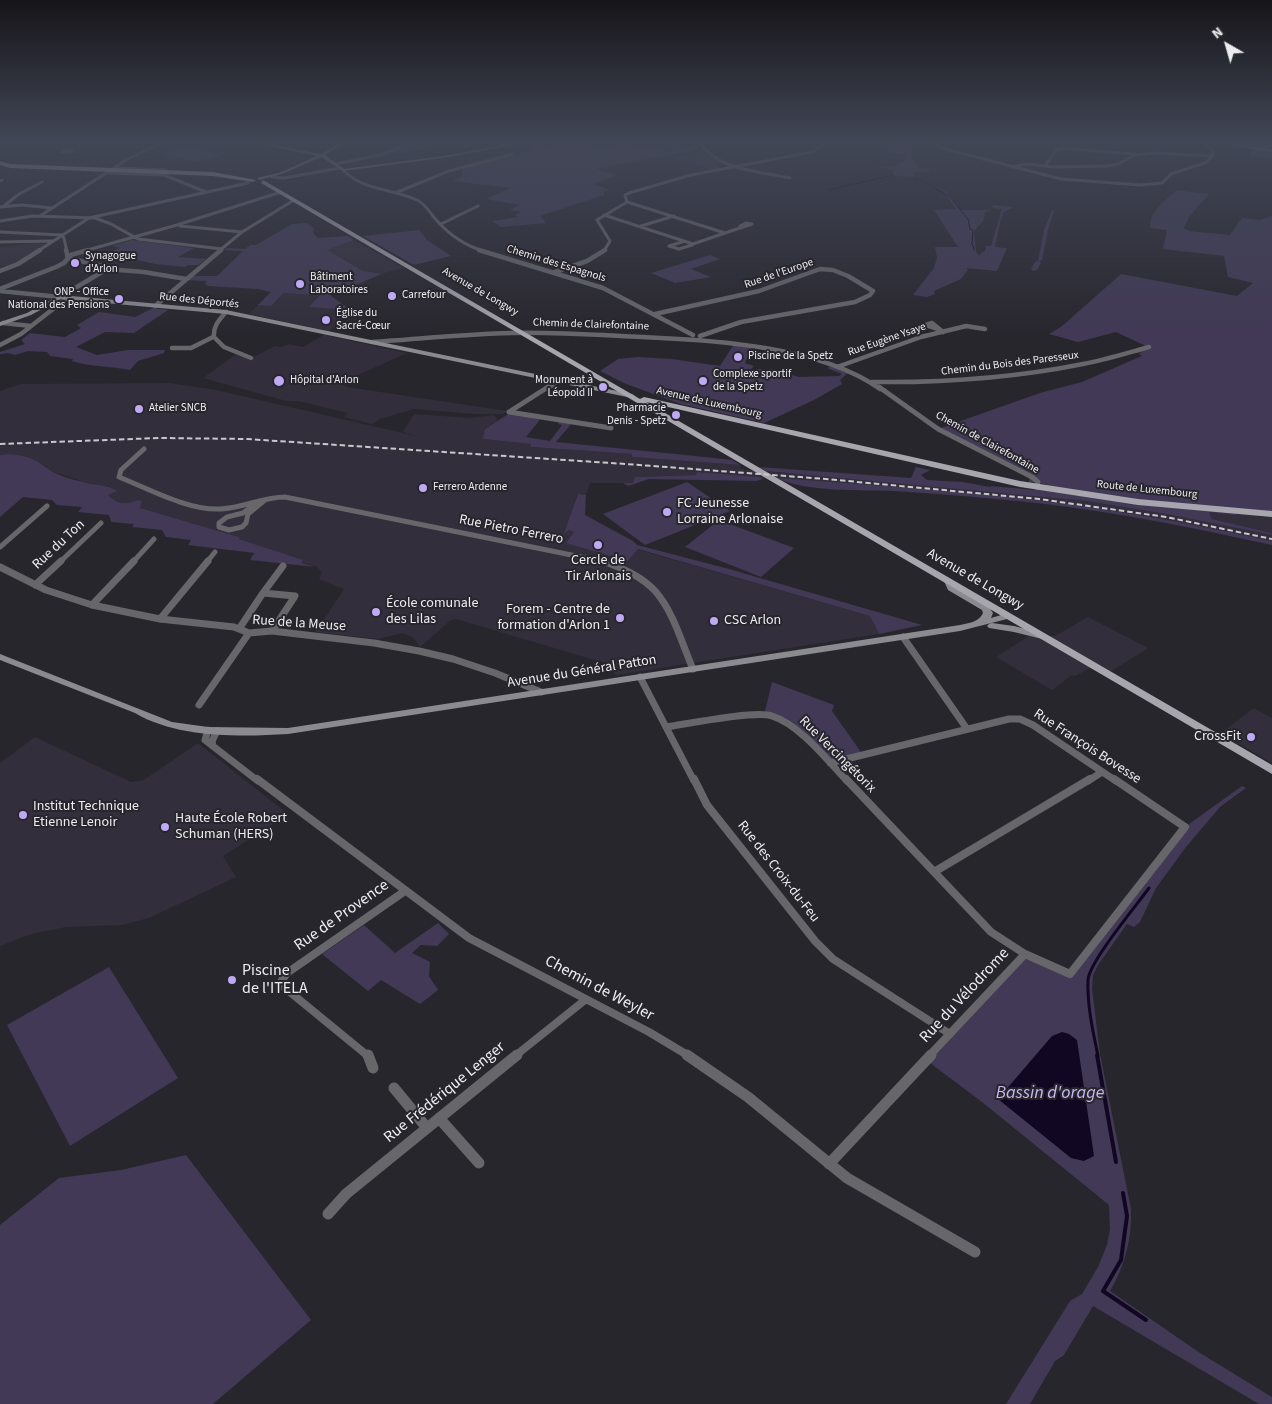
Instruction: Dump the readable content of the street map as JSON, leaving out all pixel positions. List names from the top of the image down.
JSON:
{
  "streets": {
    "main road": [
      "Avenue de Longwy",
      "Rue des Déportés",
      "Avenue de Luxembourg",
      "Route de Luxembourg",
      "Avenue du Général Patton"
    ],
    "street": [
      "Chemin des Espagnols",
      "Rue de l'Europe",
      "Chemin de Clairefontaine",
      "Rue Eugène Ysaye",
      "Chemin du Bois des Paresseux",
      "Rue Pietro Ferrero",
      "Rue du Ton",
      "Rue de la Meuse",
      "Rue François Bovesse",
      "Rue Vercingétorix",
      "Rue des Croix-du-Feu",
      "Rue de Provence",
      "Chemin de Weyler",
      "Rue du Vélodrome",
      "Rue Frédérique Lenger"
    ]
  },
  "crossings": [
    ["Chemin des Espagnols", "Rue de l'Europe"],
    ["Chemin des Espagnols", "Chemin de Clairefontaine"],
    ["Rue de l'Europe", "Chemin de Clairefontaine"],
    ["Avenue de Longwy", "Chemin de Clairefontaine"],
    ["Avenue de Longwy", "Avenue de Luxembourg"],
    ["Rue des Déportés", "Chemin de Clairefontaine"],
    ["Chemin de Clairefontaine", "Rue Eugène Ysaye"],
    ["Chemin de Clairefontaine", "Chemin du Bois des Paresseux"],
    ["Chemin de Clairefontaine", "Route de Luxembourg"],
    ["Avenue de Luxembourg", "Route de Luxembourg"],
    ["Rue Pietro Ferrero", "Avenue du Général Patton"],
    ["Rue du Ton", "Rue de la Meuse"],
    ["Rue de la Meuse", "Avenue du Général Patton"],
    ["Avenue du Général Patton", "Rue des Croix-du-Feu"],
    ["Avenue du Général Patton", "Chemin de Weyler"],
    ["Rue François Bovesse", "Rue Vercingétorix"],
    ["Rue François Bovesse", "Rue du Vélodrome"],
    ["Rue Vercingétorix", "Rue des Croix-du-Feu"],
    ["Rue Vercingétorix", "Rue du Vélodrome"],
    ["Rue des Croix-du-Feu", "Rue du Vélodrome"],
    ["Rue de Provence", "Chemin de Weyler"],
    ["Chemin de Weyler", "Rue du Vélodrome"],
    ["Chemin de Weyler", "Rue Frédérique Lenger"]
  ],
  "water": ["Bassin d'orage"],
  "places": [
    "Synagogue d'Arlon",
    "Bâtiment Laboratoires",
    "Carrefour",
    "ONP - Office National des Pensions",
    "Église du Sacré-Cœur",
    "Piscine de la Spetz",
    "Hôpital d'Arlon",
    "Complexe sportif de la Spetz",
    "Monument à Léopold II",
    "Atelier SNCB",
    "Pharmacie Denis - Spetz",
    "Ferrero Ardenne",
    "FC Jeunesse Lorraine Arlonaise",
    "Cercle de Tir Arlonais",
    "École comunale des Lilas",
    "Forem - Centre de formation d'Arlon 1",
    "CSC Arlon",
    "CrossFit",
    "Institut Technique Etienne Lenoir",
    "Haute École Robert Schuman (HERS)",
    "Piscine de l'ITELA"
  ],
  "north": "top left"
}
